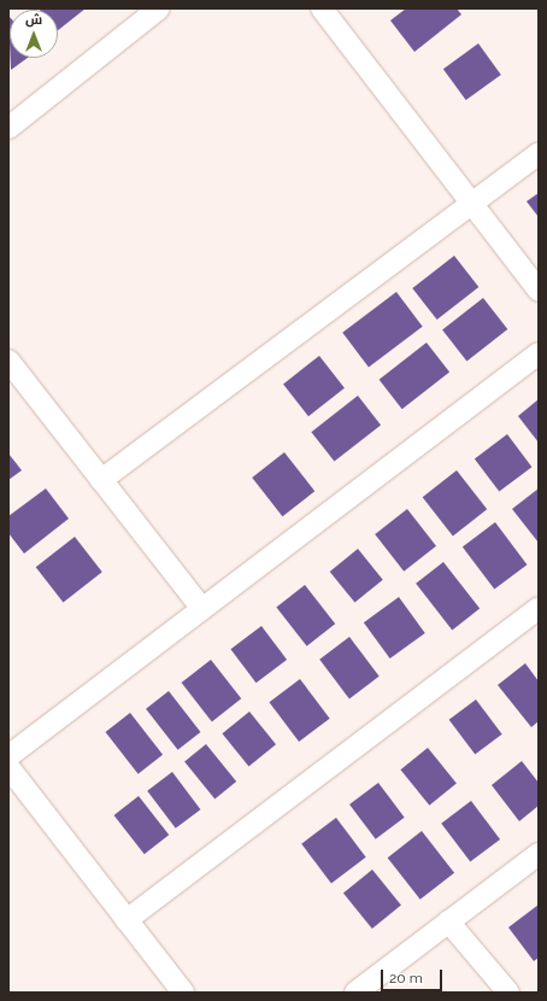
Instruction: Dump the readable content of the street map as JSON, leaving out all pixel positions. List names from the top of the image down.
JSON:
{
  "scale_bar": "20 m",
  "north": "top"
}
